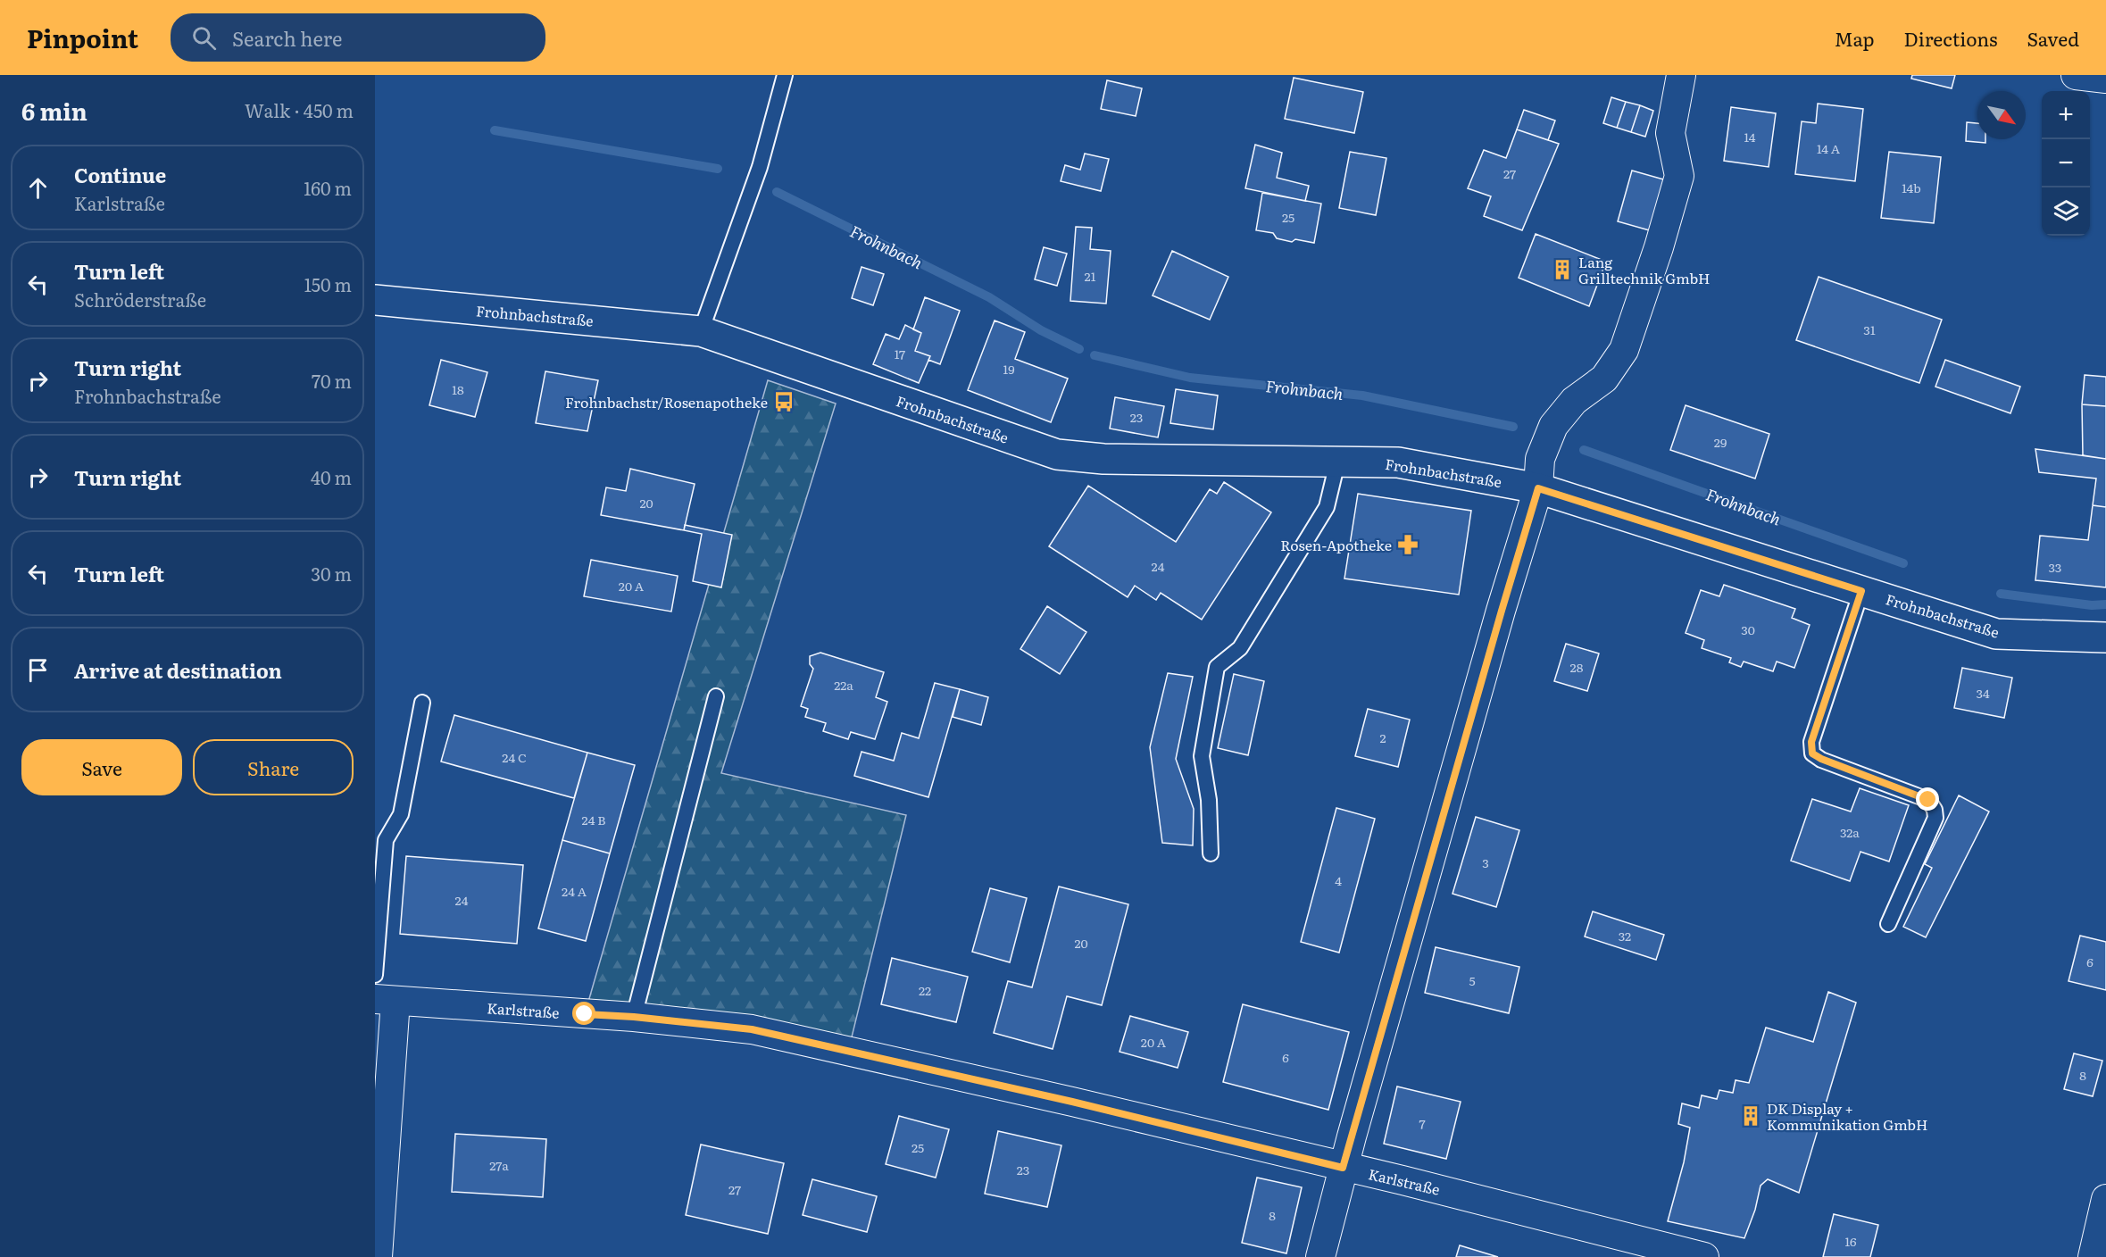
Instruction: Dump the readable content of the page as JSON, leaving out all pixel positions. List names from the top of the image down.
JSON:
{
  "streets": {
    "street": ["Frohnbachstraße", "Karlstraße"]
  },
  "water": ["Frohnbach"],
  "places": {
    "building": ["Lang Grilltechnik GmbH", "DK Display + Kommunikation GmbH"],
    "bus stop": ["Frohnbachstr/Rosenapotheke"],
    "pharmacy": ["Rosen-Apotheke"]
  },
  "house_numbers": [
    "14",
    "14 A",
    "27",
    "14b",
    "25",
    "21",
    "31",
    "17",
    "19",
    "18",
    "23",
    "29",
    "20",
    "24",
    "33",
    "20 A",
    "30",
    "28",
    "22a",
    "34",
    "2",
    "24 C",
    "24 B",
    "32a",
    "3",
    "4",
    "24 A",
    "24",
    "32",
    "20",
    "6",
    "5",
    "22",
    "20 A",
    "6",
    "8",
    "7",
    "25",
    "27a",
    "23",
    "27",
    "8",
    "16"
  ],
  "north": "bottom right",
  "page": {
    "header": "Pinpoint",
    "search": "Search here",
    "nav": ["Map", "Directions", "Saved"],
    "heading": ["6 min", "Walk · 450 m"],
    "map_buttons": ["+", "−"],
    "list": [
      ["Continue", "Karlstraße", "160 m"],
      ["Turn left", "Schröderstraße", "150 m"],
      ["Turn right", "Frohnbachstraße", "70 m"],
      ["Turn right", "40 m"],
      ["Turn left", "30 m"],
      "Arrive at destination"
    ],
    "buttons": ["Save", "Share"]
  }
}
